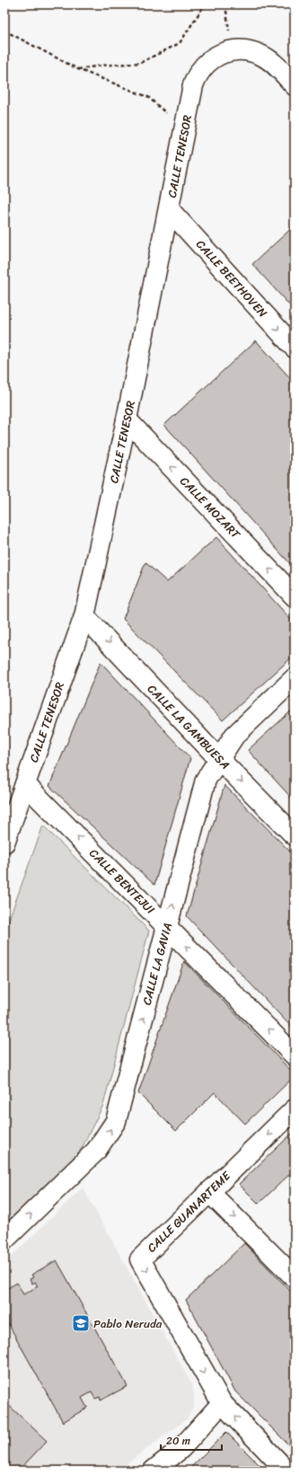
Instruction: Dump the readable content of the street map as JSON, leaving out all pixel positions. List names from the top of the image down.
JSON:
{
  "streets": {
    "street": [
      "CALLE TENESOR",
      "CALLE BEETHOVEN",
      "CALLE MOZART",
      "CALLE LA GAMBUESA",
      "CALLE BENTEJUI",
      "CALLE LA GAVIA",
      "CALLE GUANARTEME"
    ]
  },
  "crossings": [
    ["CALLE TENESOR", "CALLE BEETHOVEN"],
    ["CALLE TENESOR", "CALLE MOZART"],
    ["CALLE TENESOR", "CALLE LA GAMBUESA"],
    ["CALLE TENESOR", "CALLE BENTEJUI"],
    ["CALLE LA GAMBUESA", "CALLE LA GAVIA"],
    ["CALLE BENTEJUI", "CALLE LA GAVIA"]
  ],
  "one_way": [
    "CALLE BEETHOVEN",
    "CALLE MOZART",
    "CALLE LA GAMBUESA",
    "CALLE BENTEJUI",
    "CALLE LA GAVIA"
  ],
  "places": {
    "school or university": ["Pablo Neruda"]
  },
  "scale_bar": "20 m"
}
